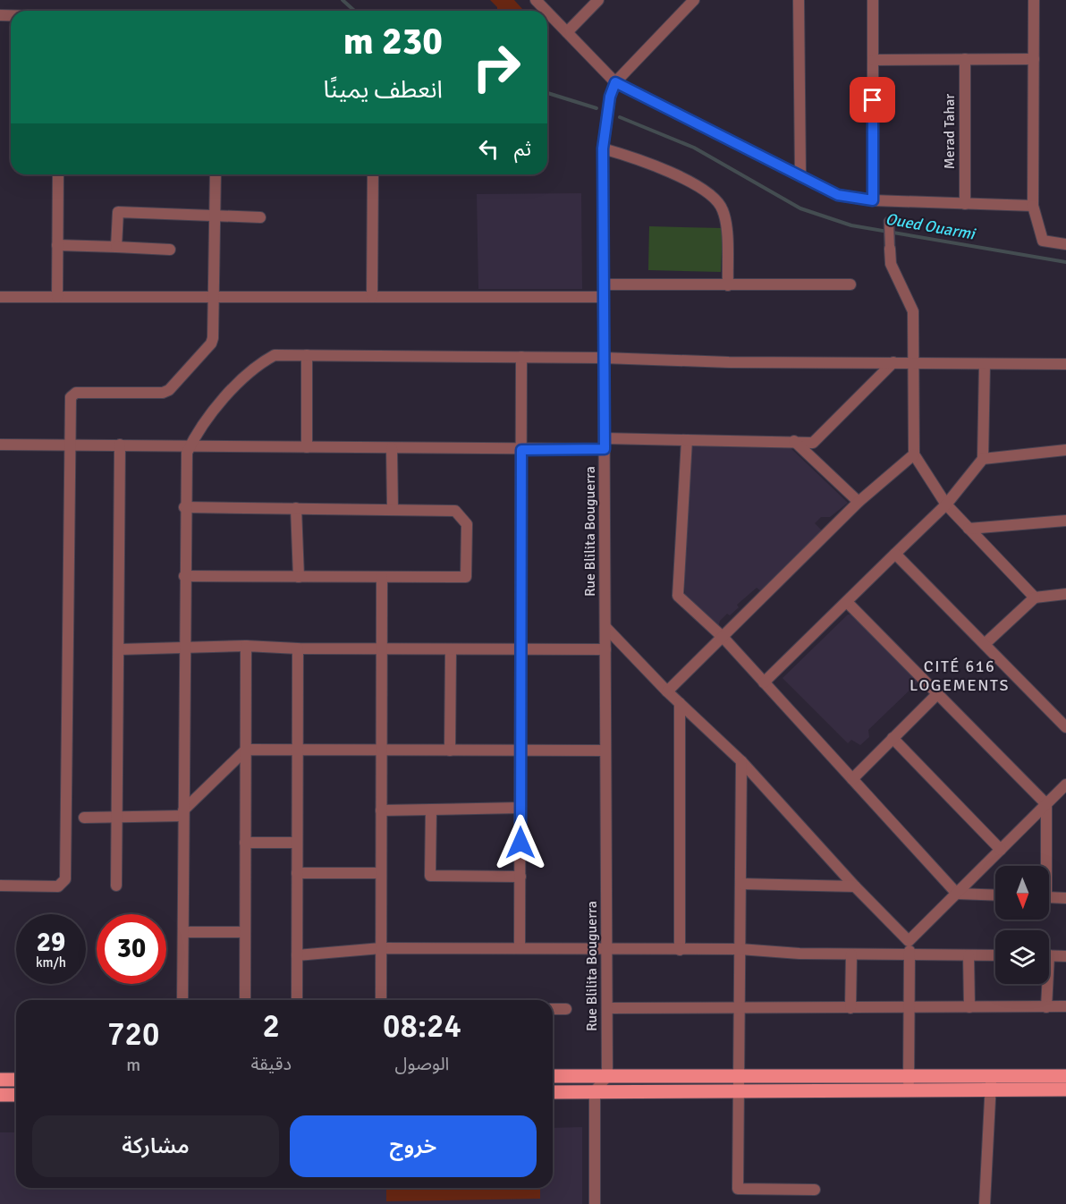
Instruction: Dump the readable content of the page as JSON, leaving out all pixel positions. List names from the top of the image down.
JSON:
{
  "streets": {
    "street": ["Merad Tahar", "Rue Blilita Bouguerra"]
  },
  "districts": ["CITÉ 616 LOGEMENTS"],
  "water": ["Oued Ouarmi"],
  "north": "bottom",
  "page": {
    "turn": ["230 m", "انعطف يمينًا"],
    "then": "ثم",
    "speed": "29 km/h",
    "limit": "30",
    "eta": [
      "08:24",
      "الوصول",
      "2",
      "دقيقة",
      "720",
      "m"
    ],
    "buttons": ["خروج", "مشاركة"]
  }
}
